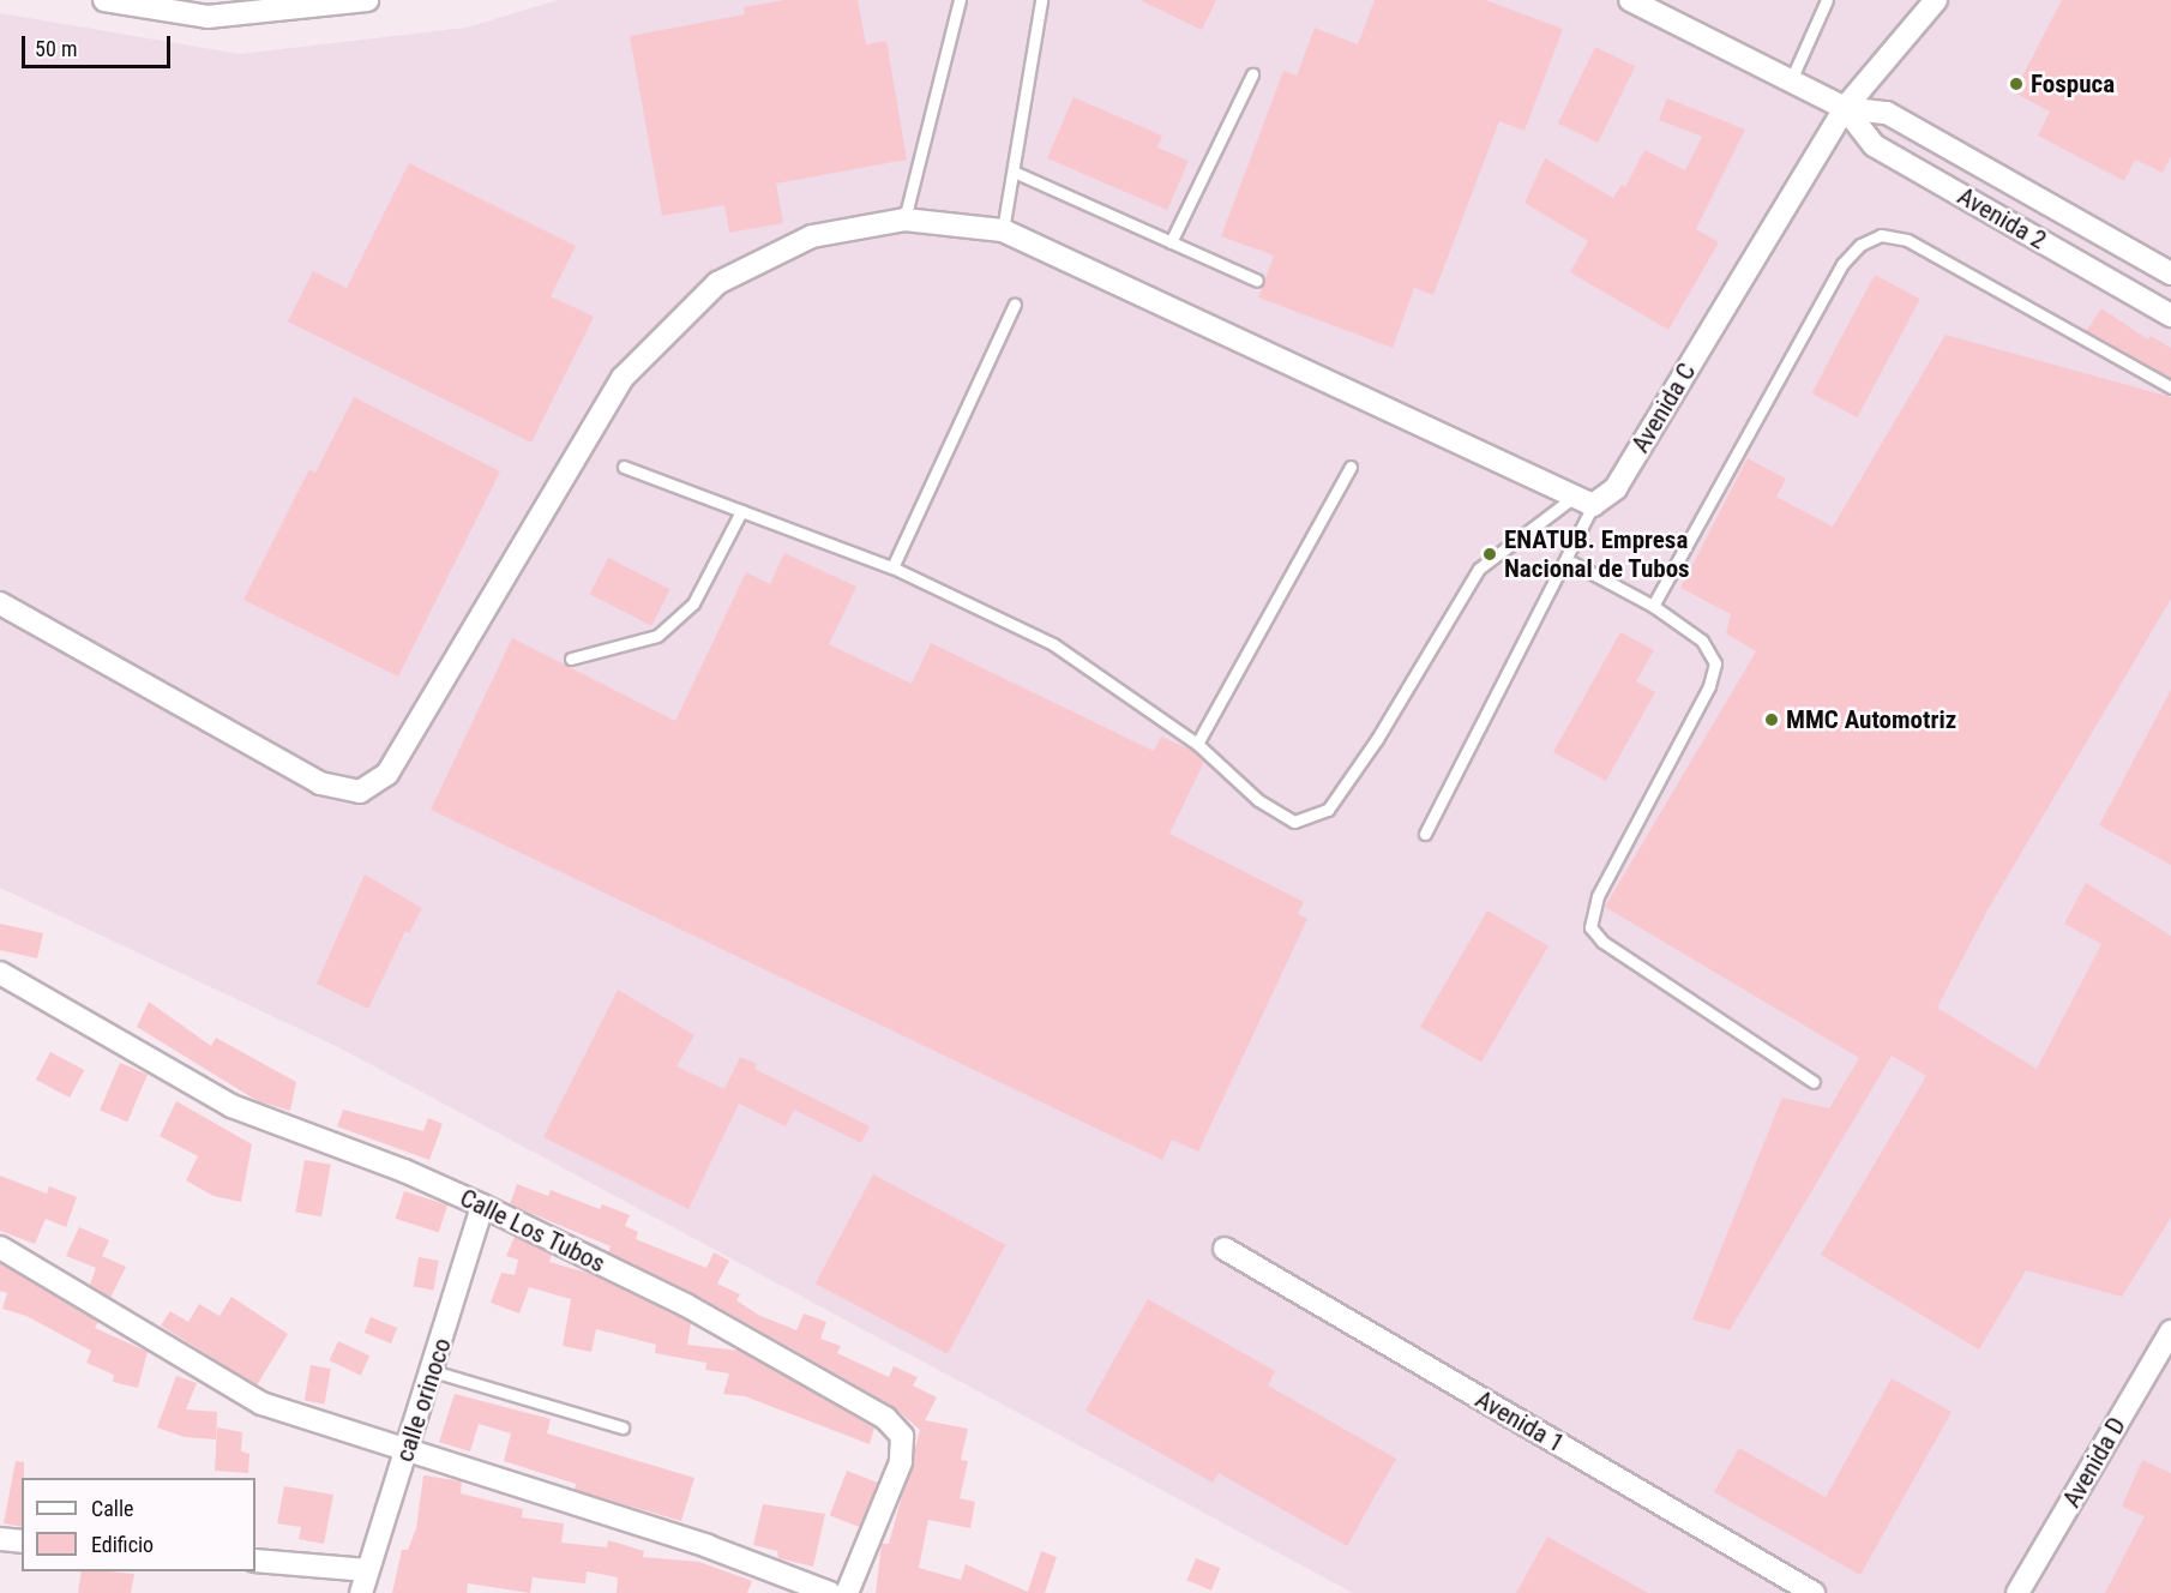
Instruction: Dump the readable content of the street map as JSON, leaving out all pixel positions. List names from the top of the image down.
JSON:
{
  "streets": {
    "street": [
      "Avenida 2",
      "Avenida C",
      "Calle Los Tubos",
      "calle orinoco",
      "Avenida 1",
      "Avenida D"
    ]
  },
  "crossings": [
    ["Avenida 2", "Avenida C"],
    ["Calle Los Tubos", "calle orinoco"]
  ],
  "places": ["Fospuca", "ENATUB. Empresa Nacional de Tubos", "MMC Automotriz"],
  "legend": ["Calle", "Edificio"],
  "scale_bar": "50 m"
}
